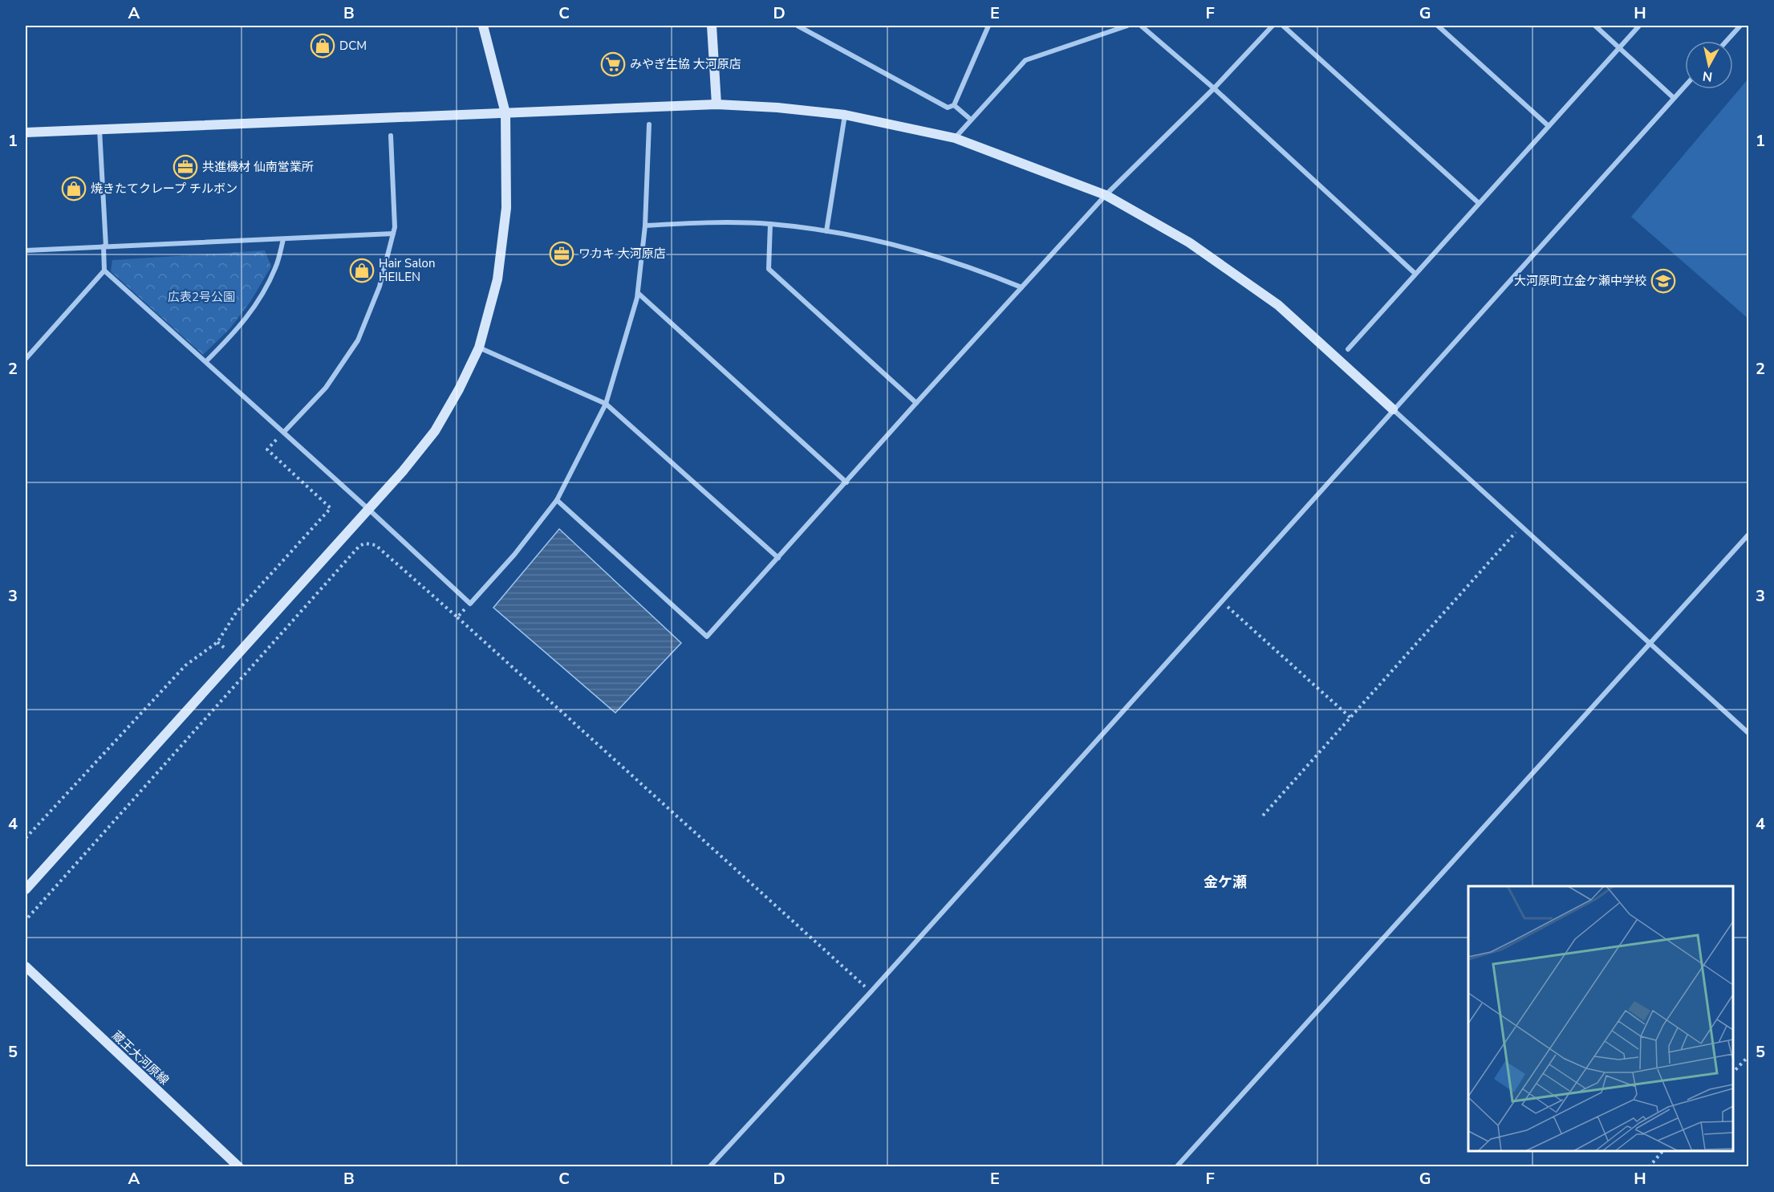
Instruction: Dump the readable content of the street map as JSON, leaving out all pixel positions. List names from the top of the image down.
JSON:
{
  "streets": {
    "street": ["蔵王大河原線"]
  },
  "districts": ["金ケ瀬"],
  "parks": ["広表2号公園"],
  "places": {
    "shop": ["DCM", "焼きたてクレープ チルボン", "Hair Salon HEILEN"],
    "supermarket": ["みやぎ生協 大河原店"],
    "office": ["共進機材 仙南営業所", "ワカキ 大河原店"],
    "school or university": ["大河原町立金ケ瀬中学校"]
  },
  "north": "bottom",
  "grid": {
    "columns": [
      "A",
      "B",
      "C",
      "D",
      "E",
      "F",
      "G",
      "H"
    ],
    "rows": [
      "1",
      "2",
      "3",
      "4",
      "5"
    ]
  }
}
